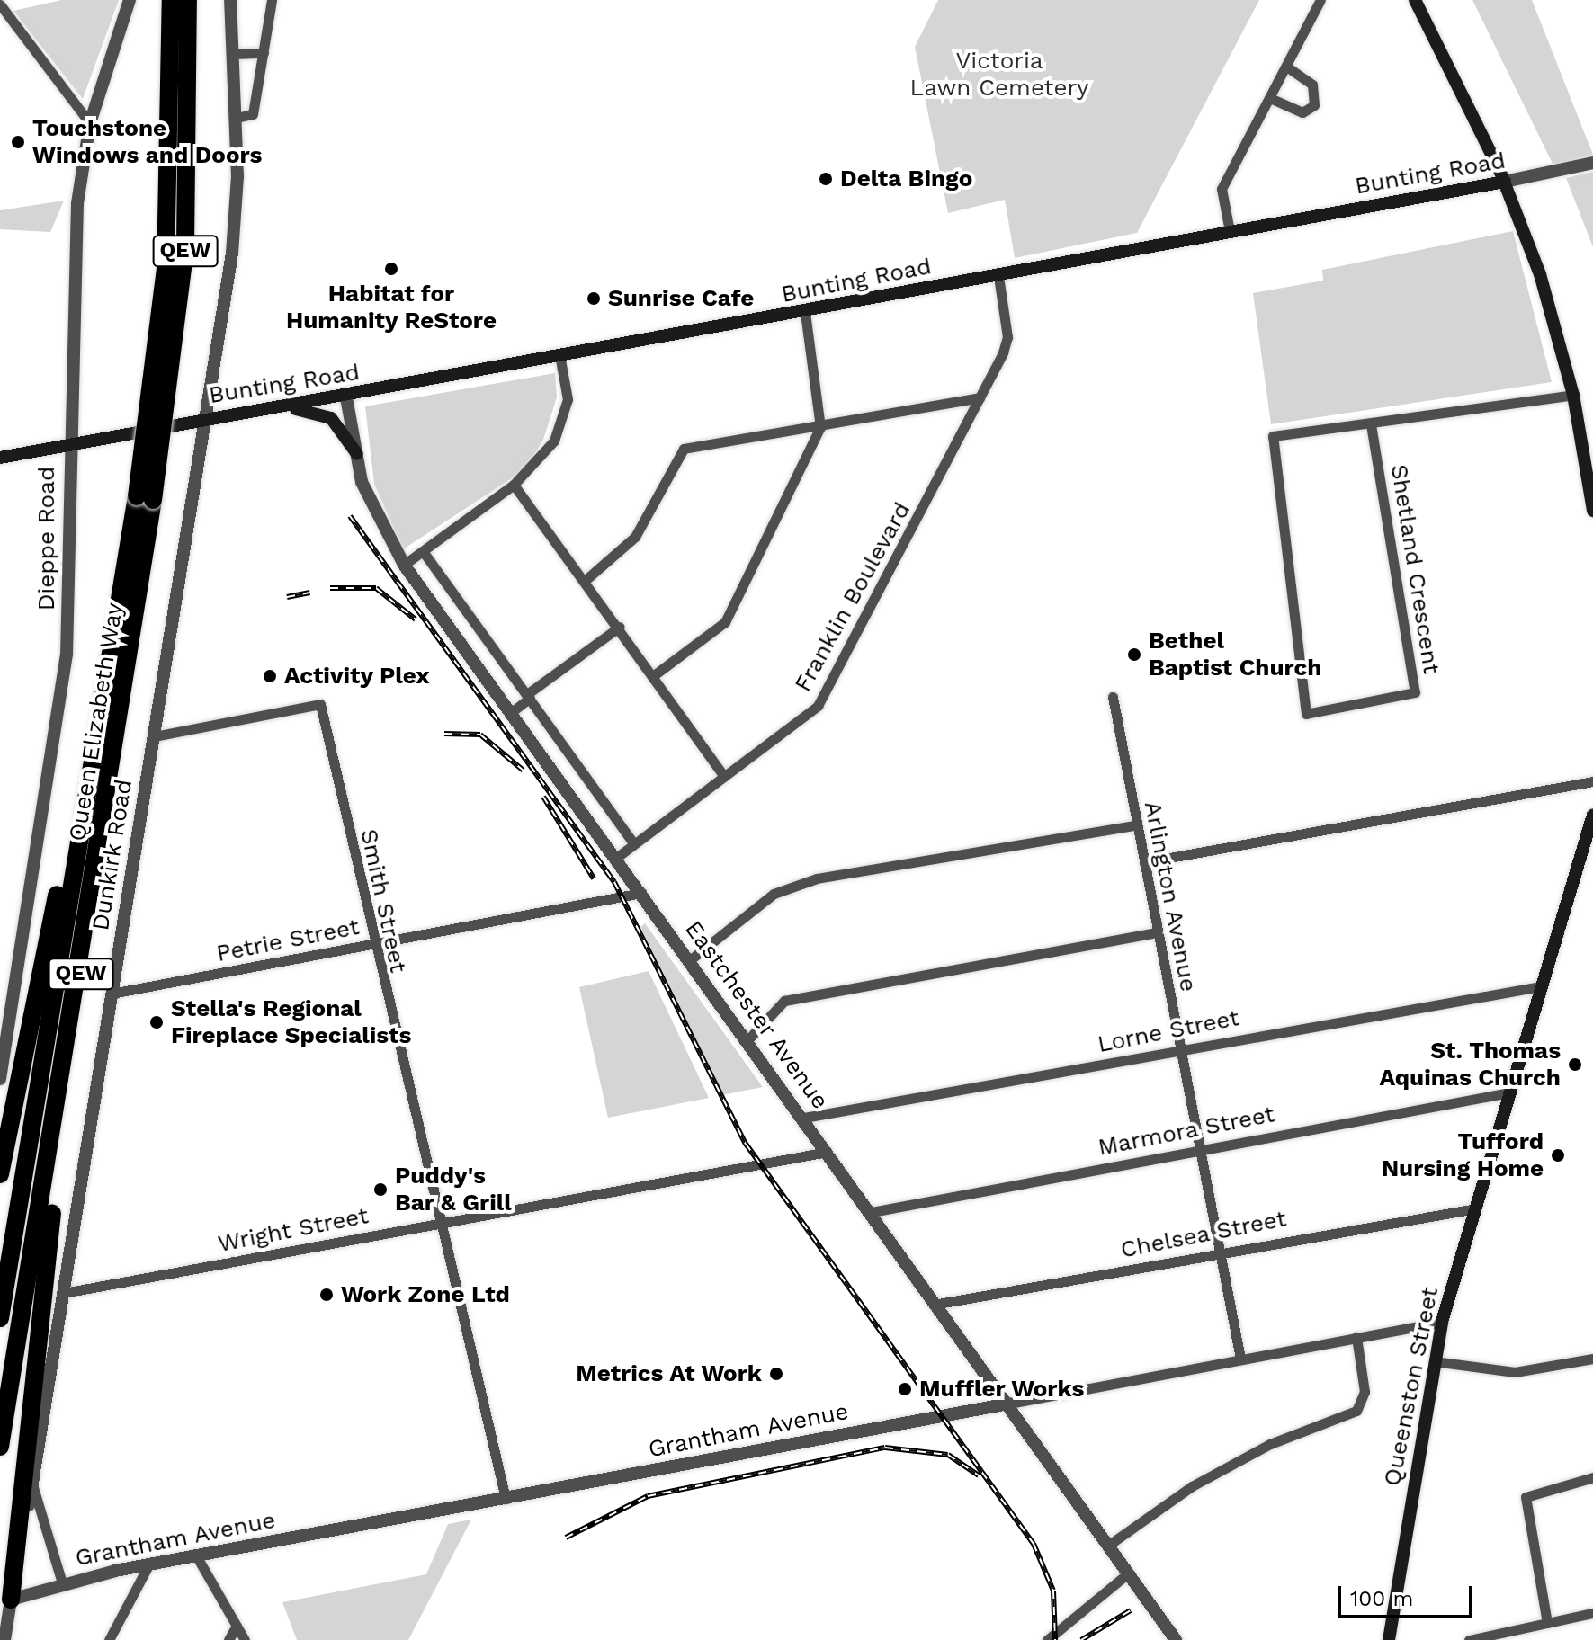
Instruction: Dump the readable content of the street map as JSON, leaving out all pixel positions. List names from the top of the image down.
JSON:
{
  "streets": {
    "highway": ["QEW", "Queen Elizabeth Way"],
    "main road": ["Bunting Road", "Queenston Street"],
    "street": [
      "Dieppe Road",
      "Shetland Crescent",
      "Franklin Boulevard",
      "Dunkirk Road",
      "Arlington Avenue",
      "Smith Street",
      "Petrie Street",
      "Eastchester Avenue",
      "Lorne Street",
      "Marmora Street",
      "Wright Street",
      "Chelsea Street",
      "Grantham Avenue"
    ]
  },
  "crossings": [
    ["Bunting Road", "Dieppe Road"],
    ["Bunting Road", "Franklin Boulevard"],
    ["Bunting Road", "Dunkirk Road"],
    ["Bunting Road", "Eastchester Avenue"],
    ["Franklin Boulevard", "Eastchester Avenue"],
    ["Dunkirk Road", "Smith Street"],
    ["Dunkirk Road", "Petrie Street"],
    ["Dunkirk Road", "Wright Street"],
    ["Dunkirk Road", "Grantham Avenue"],
    ["Arlington Avenue", "Lorne Street"],
    ["Arlington Avenue", "Marmora Street"],
    ["Arlington Avenue", "Chelsea Street"],
    ["Arlington Avenue", "Grantham Avenue"],
    ["Smith Street", "Petrie Street"],
    ["Smith Street", "Wright Street"],
    ["Smith Street", "Grantham Avenue"],
    ["Petrie Street", "Eastchester Avenue"],
    ["Eastchester Avenue", "Lorne Street"],
    ["Eastchester Avenue", "Marmora Street"],
    ["Eastchester Avenue", "Wright Street"],
    ["Eastchester Avenue", "Chelsea Street"],
    ["Eastchester Avenue", "Grantham Avenue"],
    ["Lorne Street", "Queenston Street"],
    ["Marmora Street", "Queenston Street"],
    ["Chelsea Street", "Queenston Street"],
    ["Queenston Street", "Grantham Avenue"]
  ],
  "parks": ["Victoria Lawn Cemetery"],
  "places": [
    "Touchstone Windows and Doors",
    "Delta Bingo",
    "Habitat for Humanity ReStore",
    "Sunrise Cafe",
    "Bethel Baptist Church",
    "Activity Plex",
    "Stella's Regional Fireplace Specialists",
    "St. Thomas Aquinas Church",
    "Tufford Nursing Home",
    "Puddy's Bar & Grill",
    "Work Zone Ltd",
    "Metrics At Work",
    "Muffler Works"
  ],
  "scale_bar": "100 m"
}
